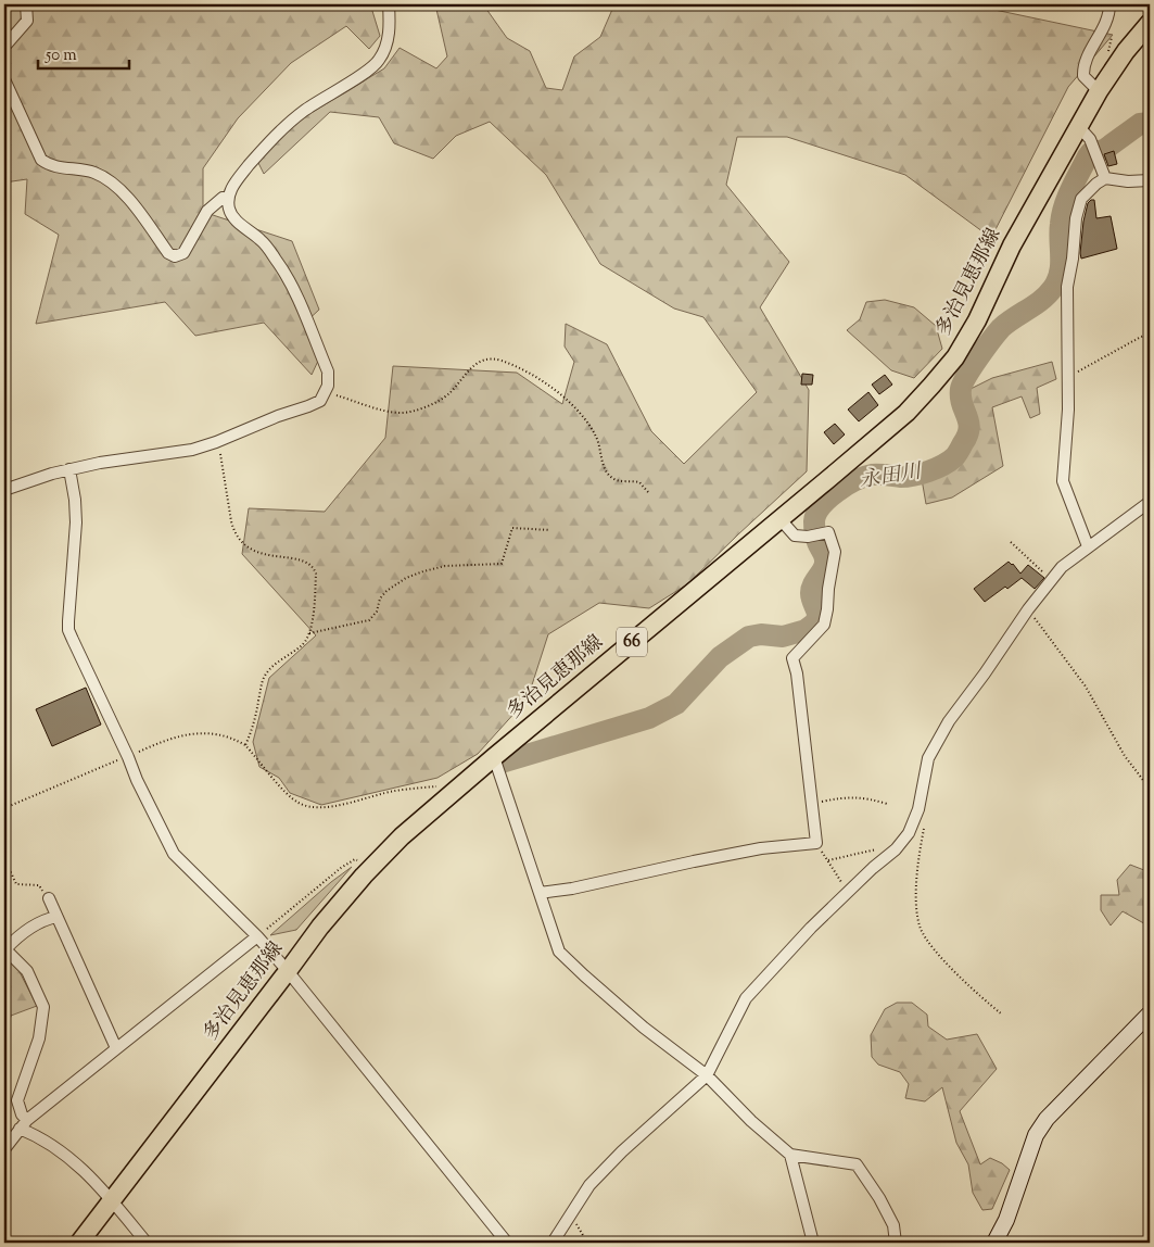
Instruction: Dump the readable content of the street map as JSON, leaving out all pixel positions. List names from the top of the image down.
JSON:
{
  "streets": {
    "main road": ["多治見恵那線", "66"]
  },
  "water": ["永田川"],
  "scale_bar": "50 m"
}
